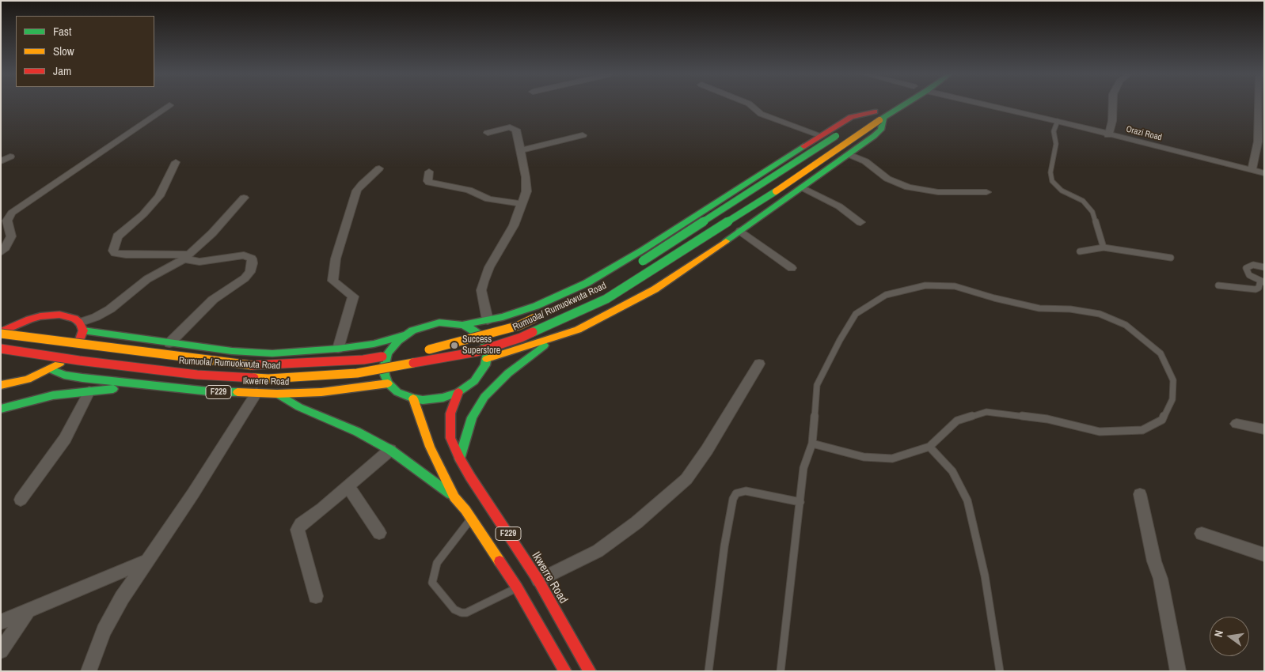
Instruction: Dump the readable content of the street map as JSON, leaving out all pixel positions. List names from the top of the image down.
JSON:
{
  "streets": {
    "main road": ["Rumuola/ Rumuokwuta Road", "Ikwerre Road", "F229"],
    "street": ["Orazi Road"]
  },
  "crossings": [
    ["Ikwerre Road", "F229"]
  ],
  "places": ["Success Superstore"],
  "legend": ["Fast", "Slow", "Jam"],
  "north": "left"
}
